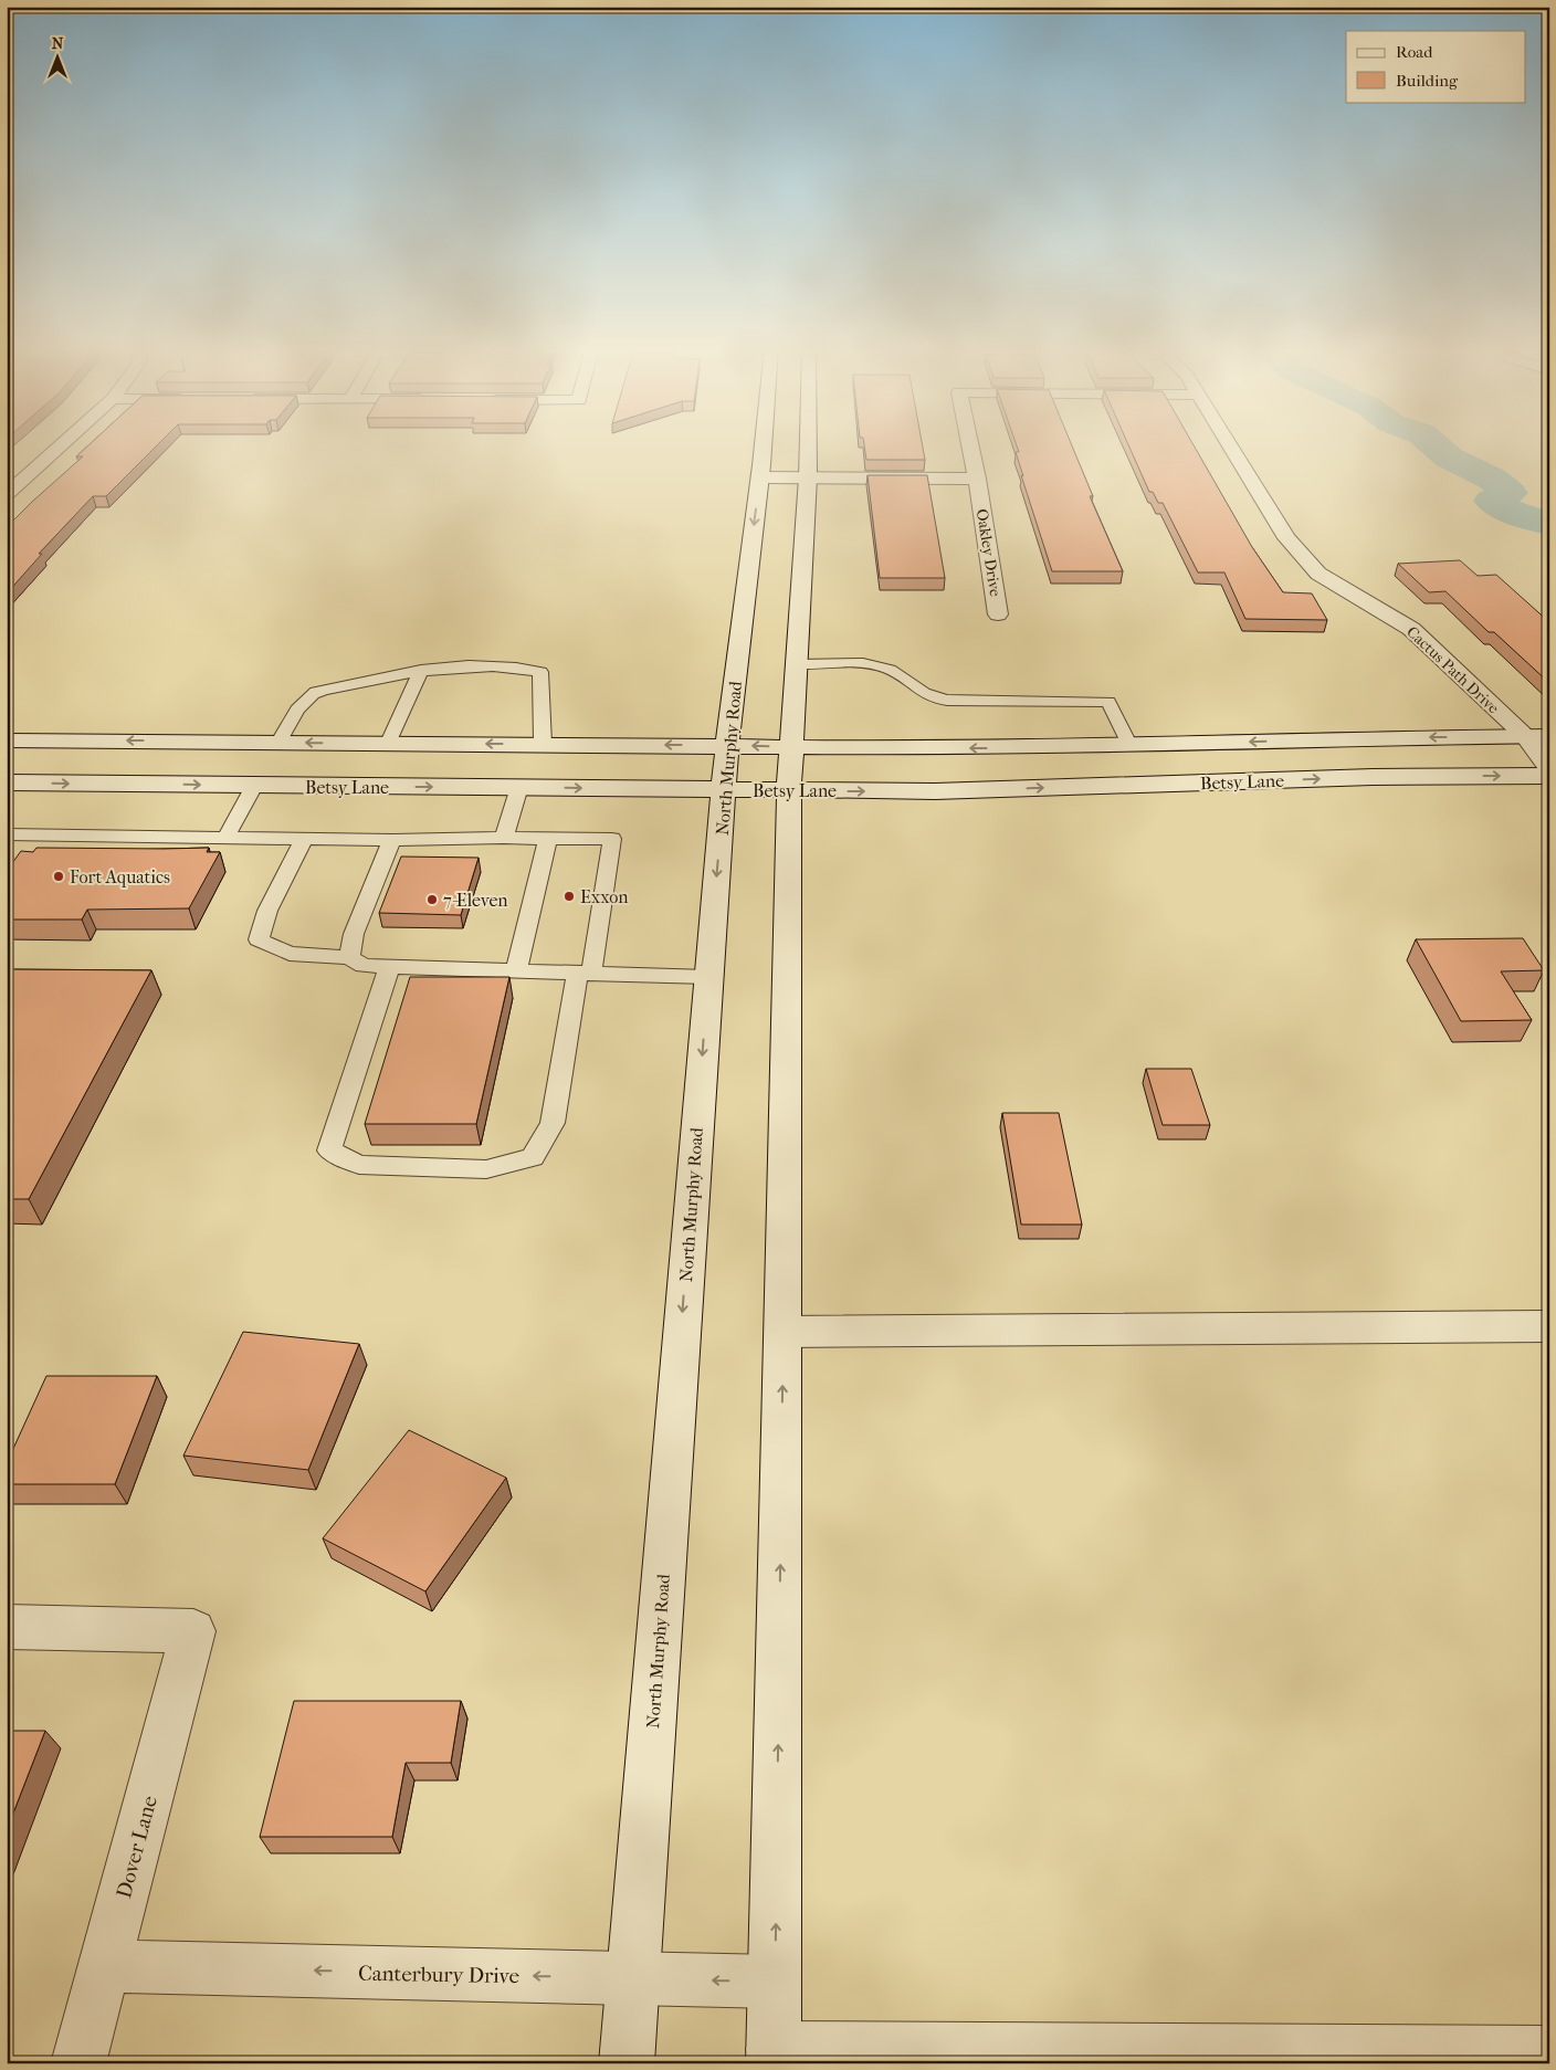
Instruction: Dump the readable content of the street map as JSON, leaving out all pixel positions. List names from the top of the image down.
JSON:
{
  "streets": {
    "main road": [
      "Oakley Drive",
      "Cactus Path Drive",
      "North Murphy Road",
      "Betsy Lane",
      "Dover Lane",
      "Canterbury Drive"
    ]
  },
  "crossings": [
    ["North Murphy Road", "Betsy Lane"],
    ["North Murphy Road", "Canterbury Drive"],
    ["Dover Lane", "Canterbury Drive"]
  ],
  "one_way": ["Canterbury Drive"],
  "places": ["Fort Aquatics", "Exxon", "7-Eleven"],
  "legend": ["Road", "Building"],
  "north": "top"
}
